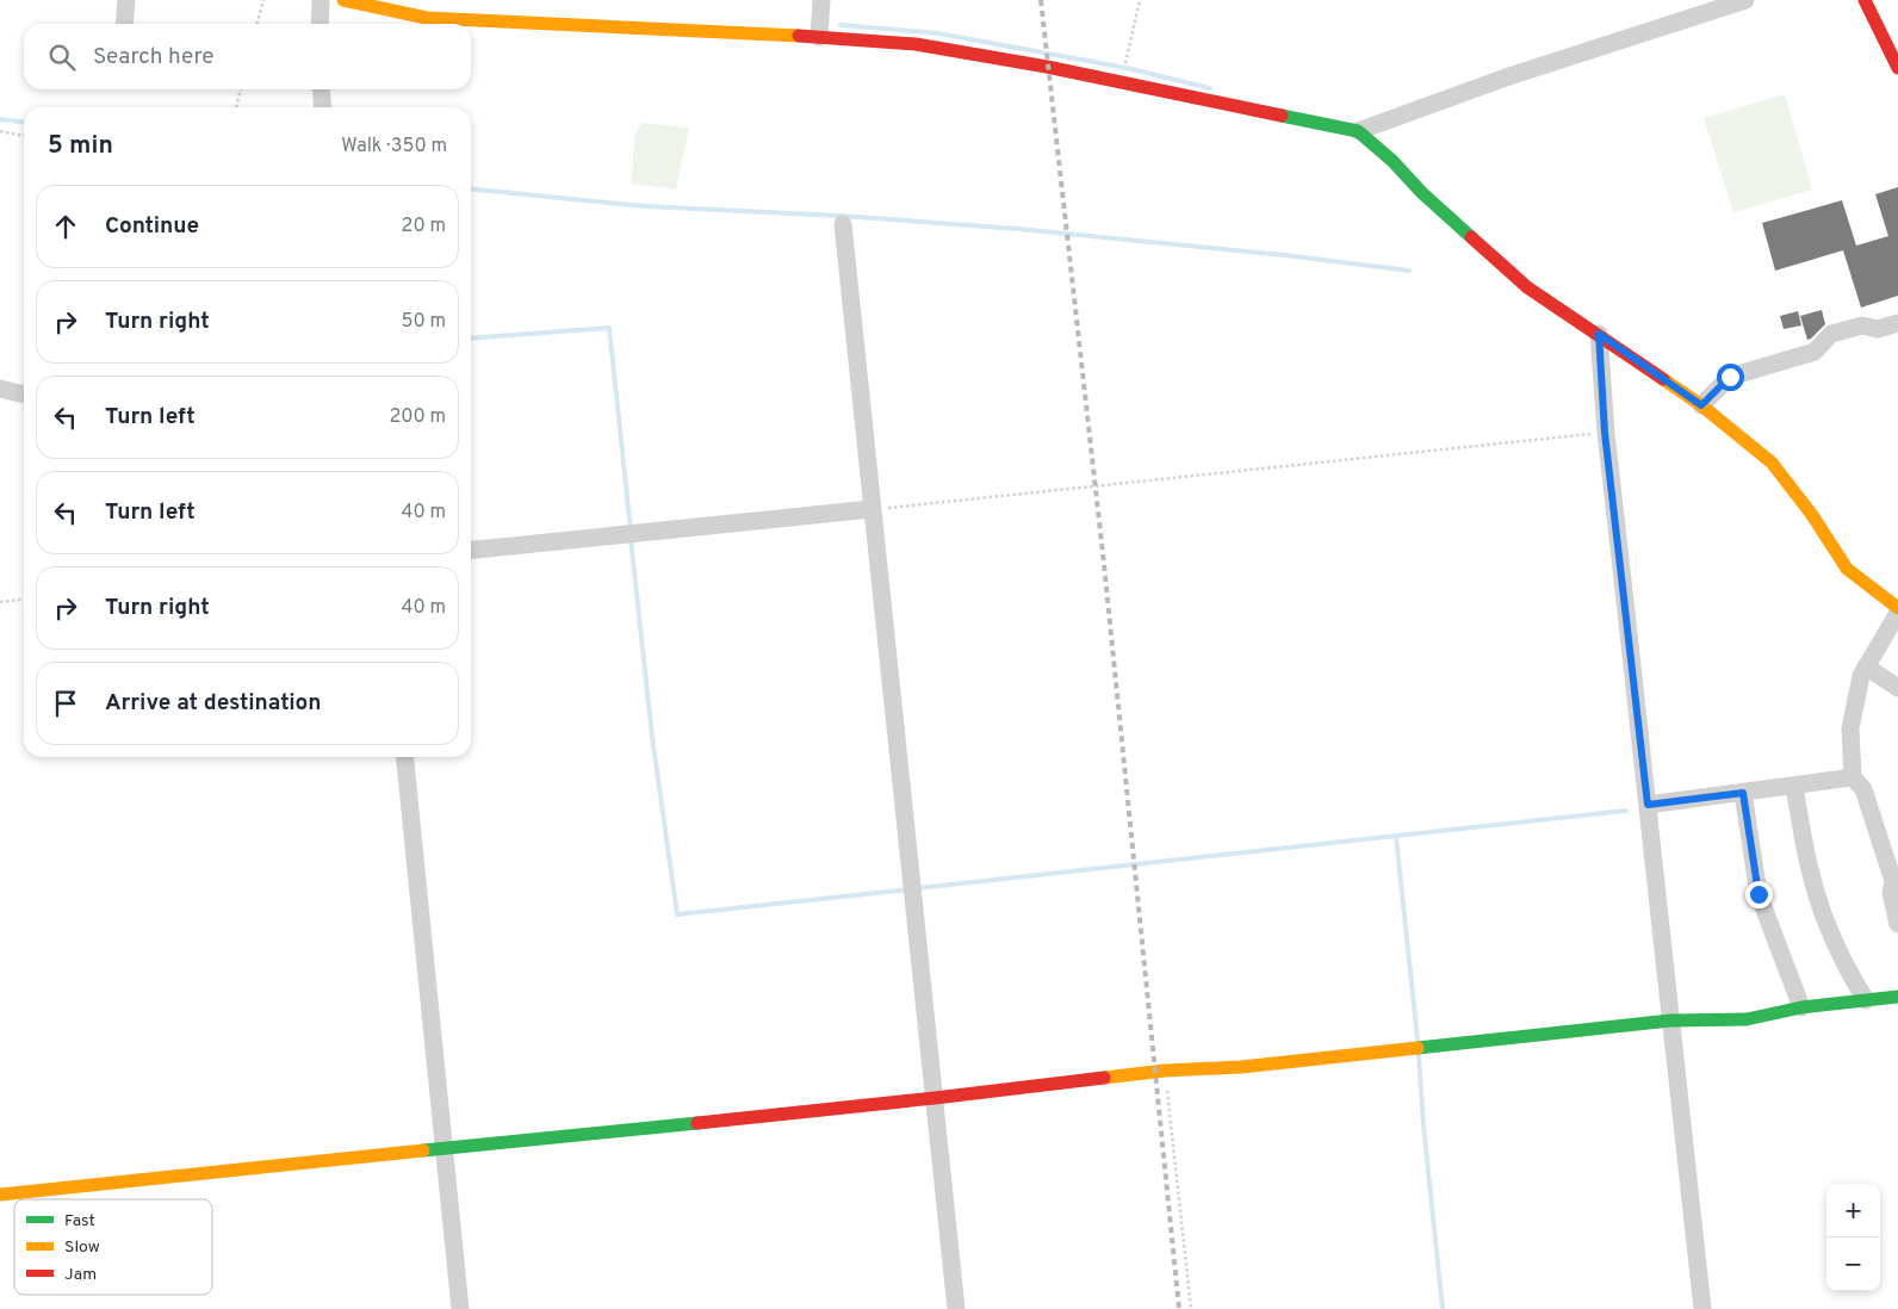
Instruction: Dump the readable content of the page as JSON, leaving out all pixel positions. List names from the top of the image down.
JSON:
{
  "legend": ["Fast", "Slow", "Jam"],
  "page": {
    "search": "Search here",
    "heading": ["5 min", "Walk · 350 m"],
    "list": [
      ["Continue", "20 m"],
      ["Turn right", "50 m"],
      ["Turn left", "200 m"],
      ["Turn left", "40 m"],
      ["Turn right", "40 m"],
      "Arrive at destination"
    ],
    "map_buttons": ["+", "−"]
  }
}
